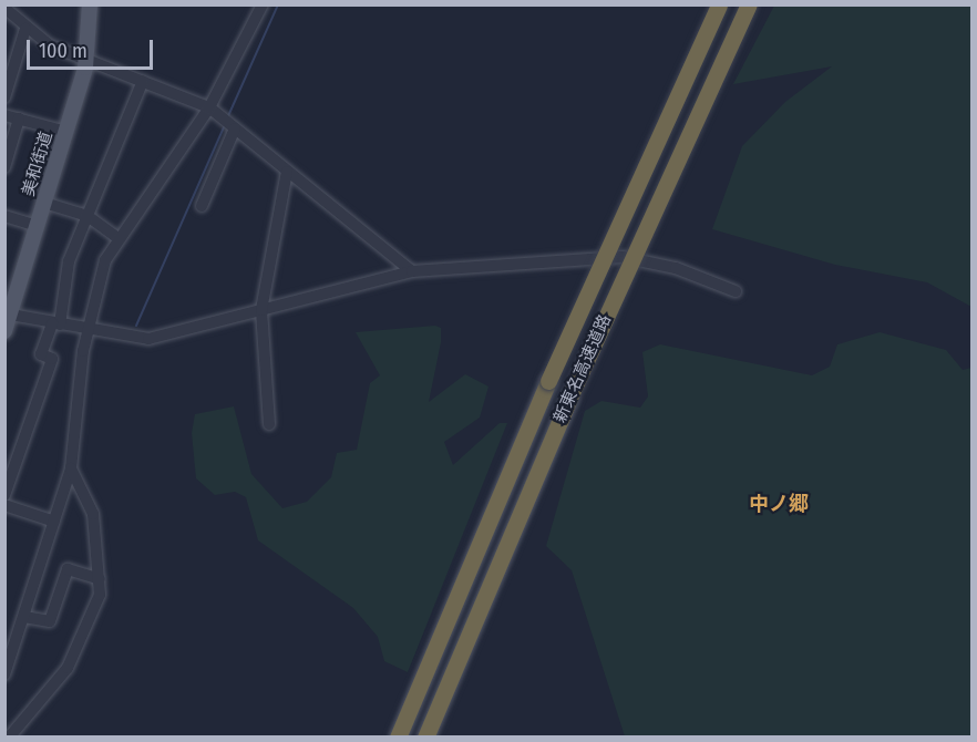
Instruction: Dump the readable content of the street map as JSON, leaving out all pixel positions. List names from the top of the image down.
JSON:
{
  "streets": {
    "highway": ["新東名高速道路"],
    "main road": ["美和街道"]
  },
  "districts": ["中ノ郷"],
  "scale_bar": "100 m"
}
